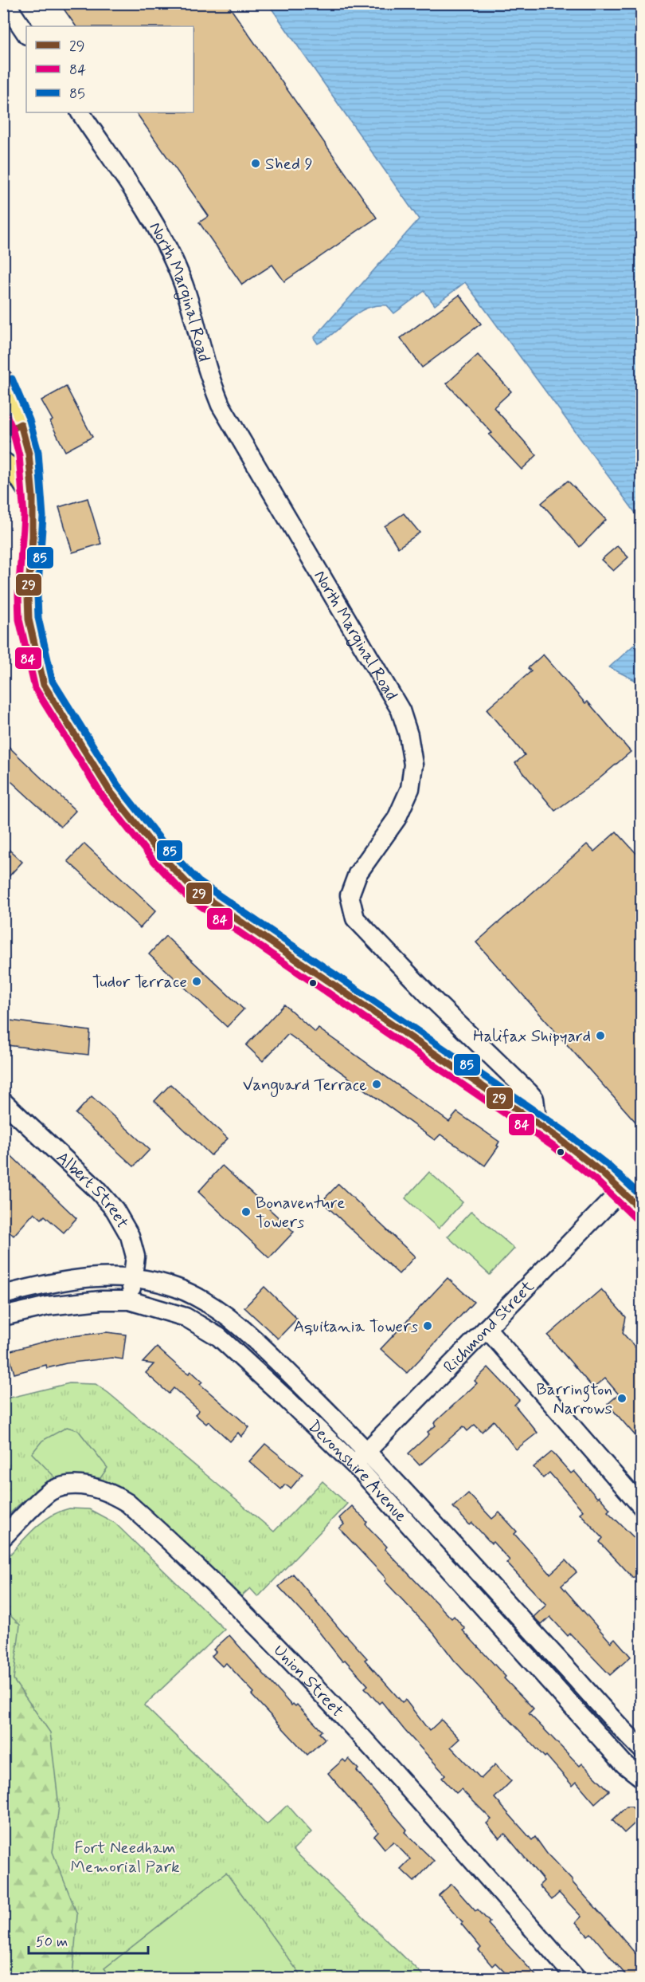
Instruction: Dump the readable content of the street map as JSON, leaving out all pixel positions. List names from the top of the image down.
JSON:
{
  "streets": {
    "street": [
      "North Marginal Road",
      "Albert Street",
      "Richmond Street",
      "Devonshire Avenue",
      "Union Street"
    ]
  },
  "crossings": [
    ["Albert Street", "Devonshire Avenue"],
    ["Richmond Street", "Devonshire Avenue"]
  ],
  "parks": ["Fort Needham Memorial Park"],
  "places": [
    "Shed 9",
    "Tudor Terrace",
    "Halifax Shipyard",
    "Vanguard Terrace",
    "Bonaventure Towers",
    "Aquitania Towers",
    "Barrington Narrows"
  ],
  "lines": ["transit line 85", "transit line 84", "transit line 29"],
  "legend": ["29", "84", "85"],
  "scale_bar": "50 m"
}
